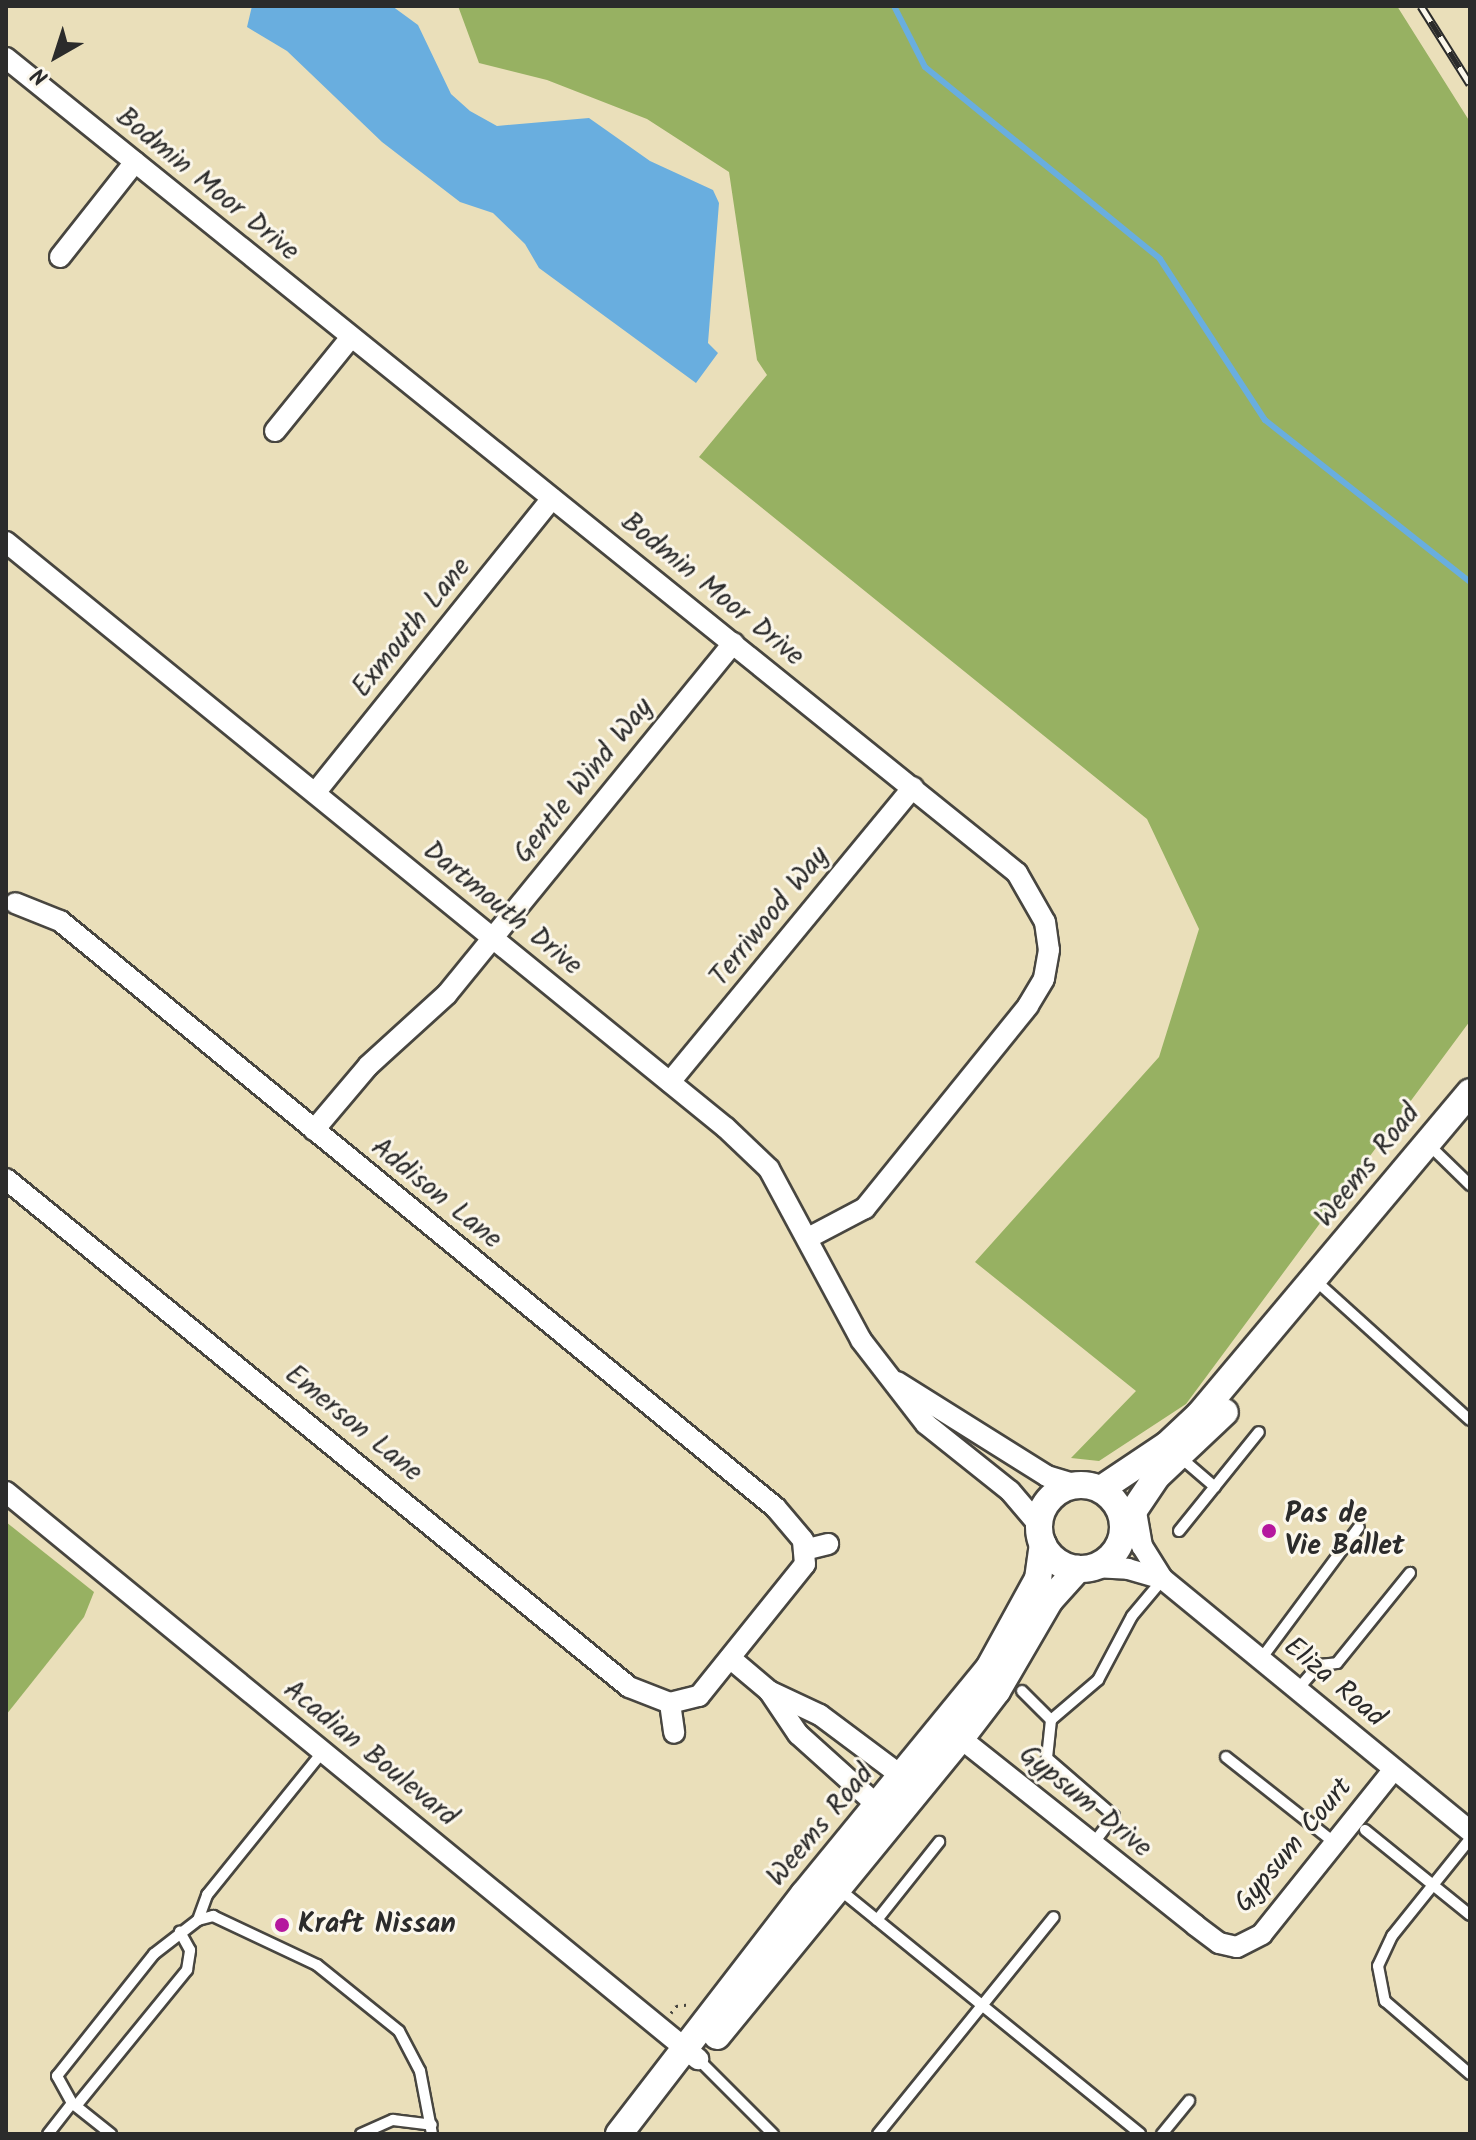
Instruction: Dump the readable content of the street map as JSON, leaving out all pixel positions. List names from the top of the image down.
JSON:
{
  "streets": {
    "street": [
      "Bodmin Moor Drive",
      "Exmouth Lane",
      "Gentle Wind Way",
      "Dartmouth Drive",
      "Terriwood Way",
      "Weems Road",
      "Addison Lane",
      "Emerson Lane",
      "Eliza Road",
      "Acadian Boulevard",
      "Gypsum Drive",
      "Gypsum Court"
    ]
  },
  "crossings": [
    ["Bodmin Moor Drive", "Exmouth Lane"],
    ["Bodmin Moor Drive", "Gentle Wind Way"],
    ["Bodmin Moor Drive", "Dartmouth Drive"],
    ["Bodmin Moor Drive", "Terriwood Way"],
    ["Exmouth Lane", "Dartmouth Drive"],
    ["Gentle Wind Way", "Dartmouth Drive"],
    ["Gentle Wind Way", "Addison Lane"],
    ["Dartmouth Drive", "Terriwood Way"],
    ["Dartmouth Drive", "Weems Road"],
    ["Dartmouth Drive", "Eliza Road"],
    ["Weems Road", "Eliza Road"],
    ["Weems Road", "Acadian Boulevard"],
    ["Weems Road", "Gypsum Drive"],
    ["Eliza Road", "Gypsum Court"],
    ["Gypsum Drive", "Gypsum Court"]
  ],
  "places": ["Pas de Vie Ballet", "Kraft Nissan"],
  "north": "bottom left"
}
